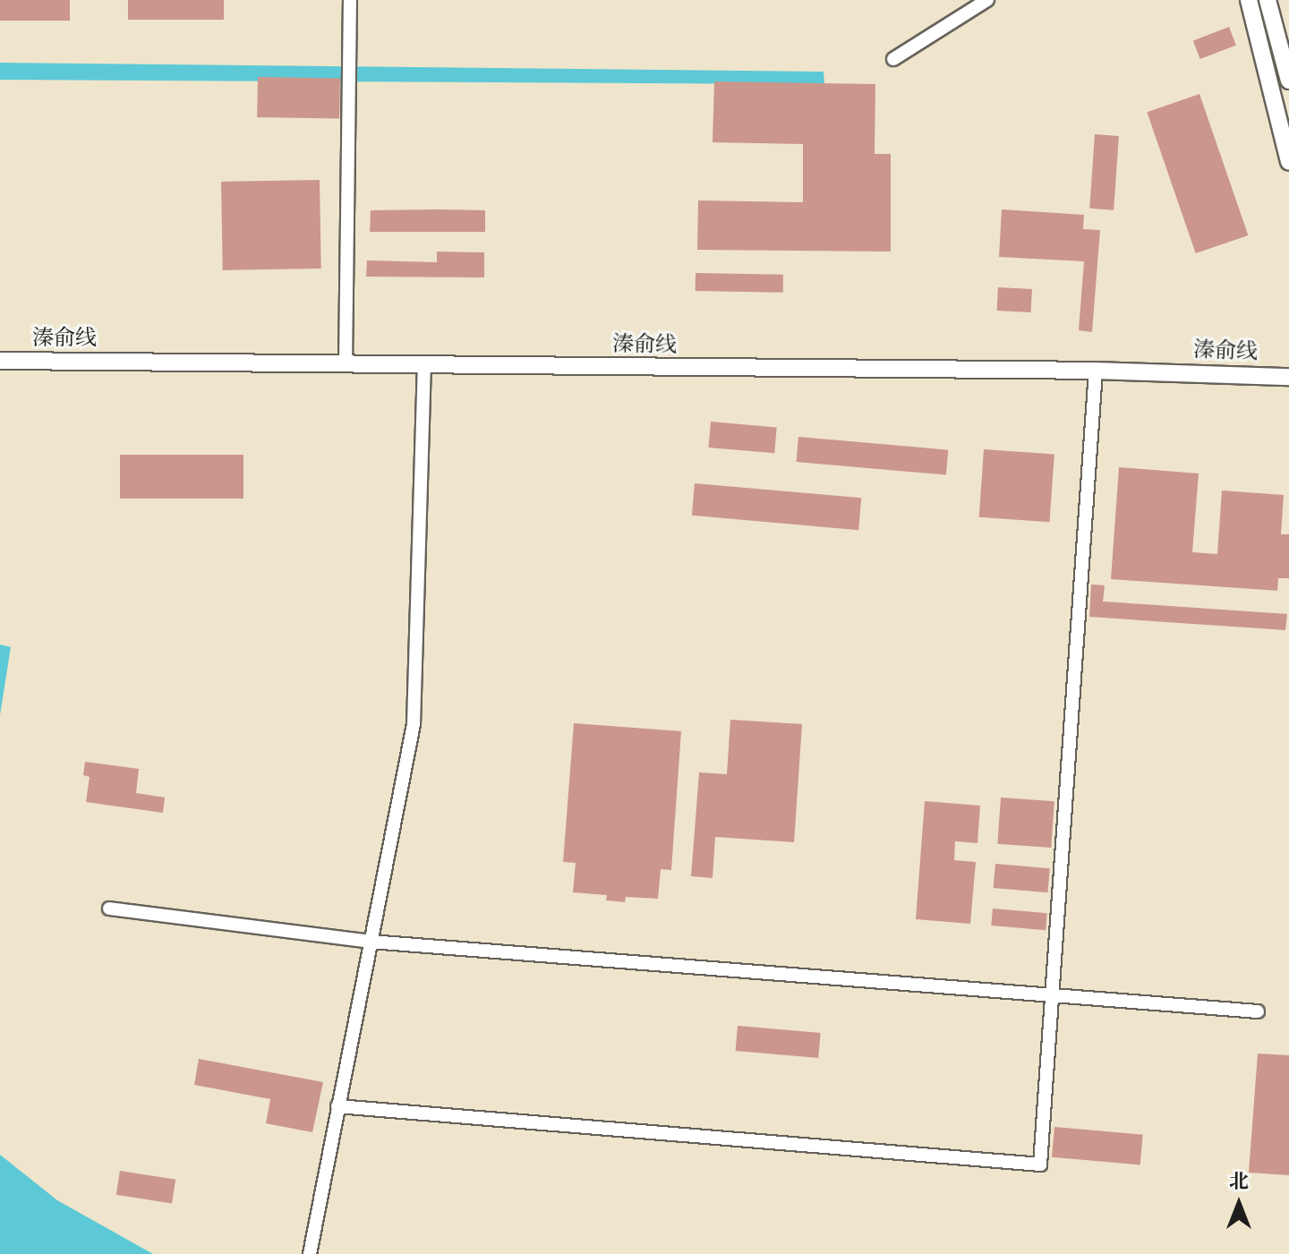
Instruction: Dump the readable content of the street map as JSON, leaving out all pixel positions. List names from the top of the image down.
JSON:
{
  "streets": {
    "main road": ["溱俞线"]
  },
  "north": "top"
}
